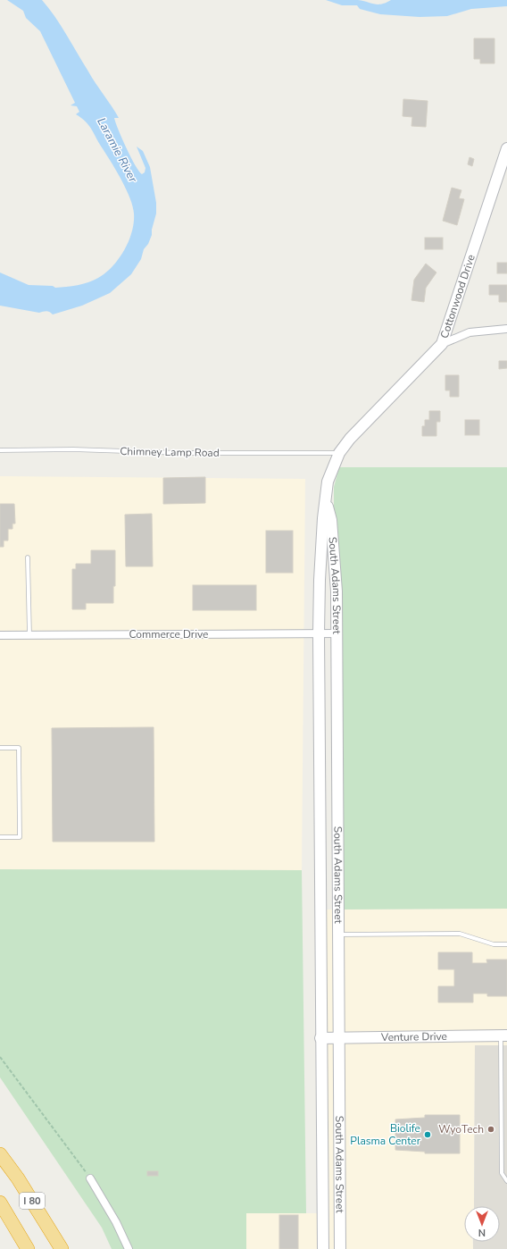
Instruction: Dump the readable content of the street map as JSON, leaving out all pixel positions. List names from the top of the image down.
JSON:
{
  "streets": {
    "highway": ["I 80"],
    "street": [
      "Cottonwood Drive",
      "South Adams Street",
      "Commerce Drive",
      "Venture Drive"
    ],
    "lane": ["Chimney Lamp Road"]
  },
  "crossings": [
    ["Cottonwood Drive", "Chimney Lamp Road"],
    ["Cottonwood Drive", "South Adams Street"],
    ["Chimney Lamp Road", "South Adams Street"],
    ["South Adams Street", "Commerce Drive"],
    ["South Adams Street", "Venture Drive"]
  ],
  "water": ["Laramie River"],
  "places": ["WyoTech", "Biolife Plasma Center"],
  "north": "bottom"
}
